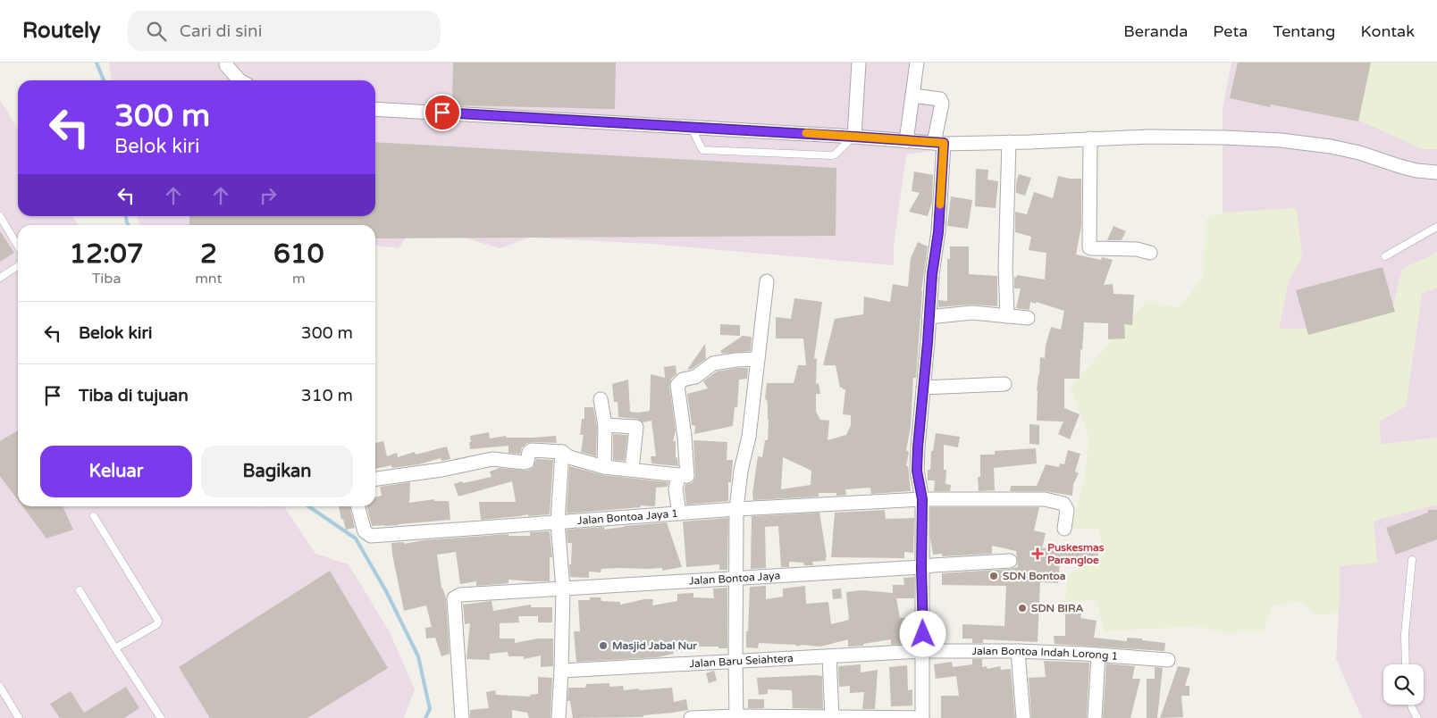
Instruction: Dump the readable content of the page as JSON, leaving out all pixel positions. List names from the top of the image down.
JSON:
{
  "streets": {
    "street": [
      "Jalan Bontoa Jaya 1",
      "Jalan Bontoa Jaya",
      "Jalan Bontoa Indah Lorong 1",
      "Jalan Baru Seiahtera"
    ]
  },
  "crossings": [
    ["Jalan Bontoa Indah Lorong 1", "Jalan Baru Seiahtera"]
  ],
  "places": {
    "health": ["Puskesmas Parangloe"],
    "other": ["SDN Bontoa", "SDN BIRA", "Masjid Jabal Nur"]
  },
  "page": {
    "header": "Routely",
    "search": "Cari di sini",
    "nav": [
      "Beranda",
      "Peta",
      "Tentang",
      "Kontak"
    ],
    "turn": ["300 m", "Belok kiri"],
    "eta": [
      "12:07",
      "Tiba",
      "2",
      "mnt",
      "610",
      "m"
    ],
    "list": [
      {
        "name": "Belok kiri",
        "value": "300 m"
      },
      {
        "name": "Tiba di tujuan",
        "value": "310 m"
      }
    ],
    "buttons": ["Keluar", "Bagikan"]
  }
}
